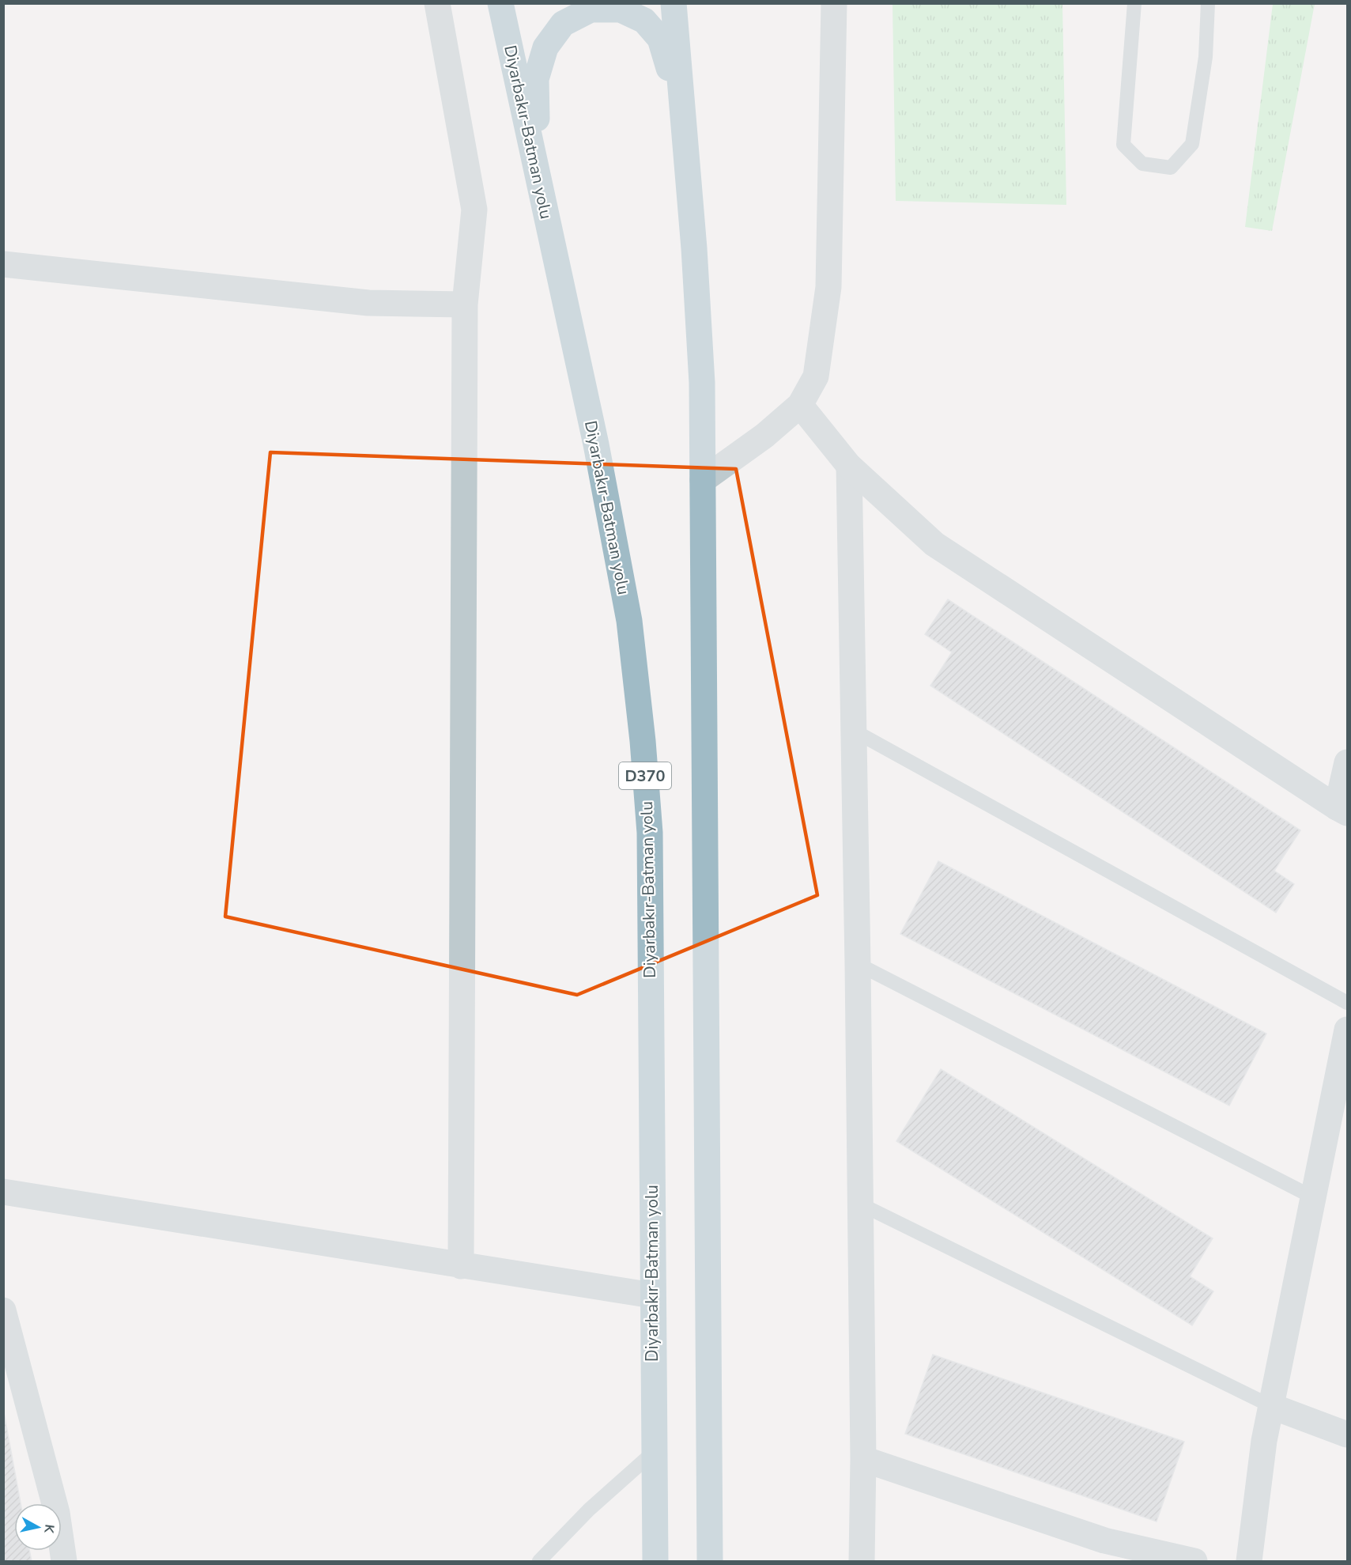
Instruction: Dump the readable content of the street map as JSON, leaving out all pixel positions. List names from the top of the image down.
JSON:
{
  "streets": {
    "highway": ["Diyarbakır-Batman yolu", "D370"]
  },
  "north": "right"
}
